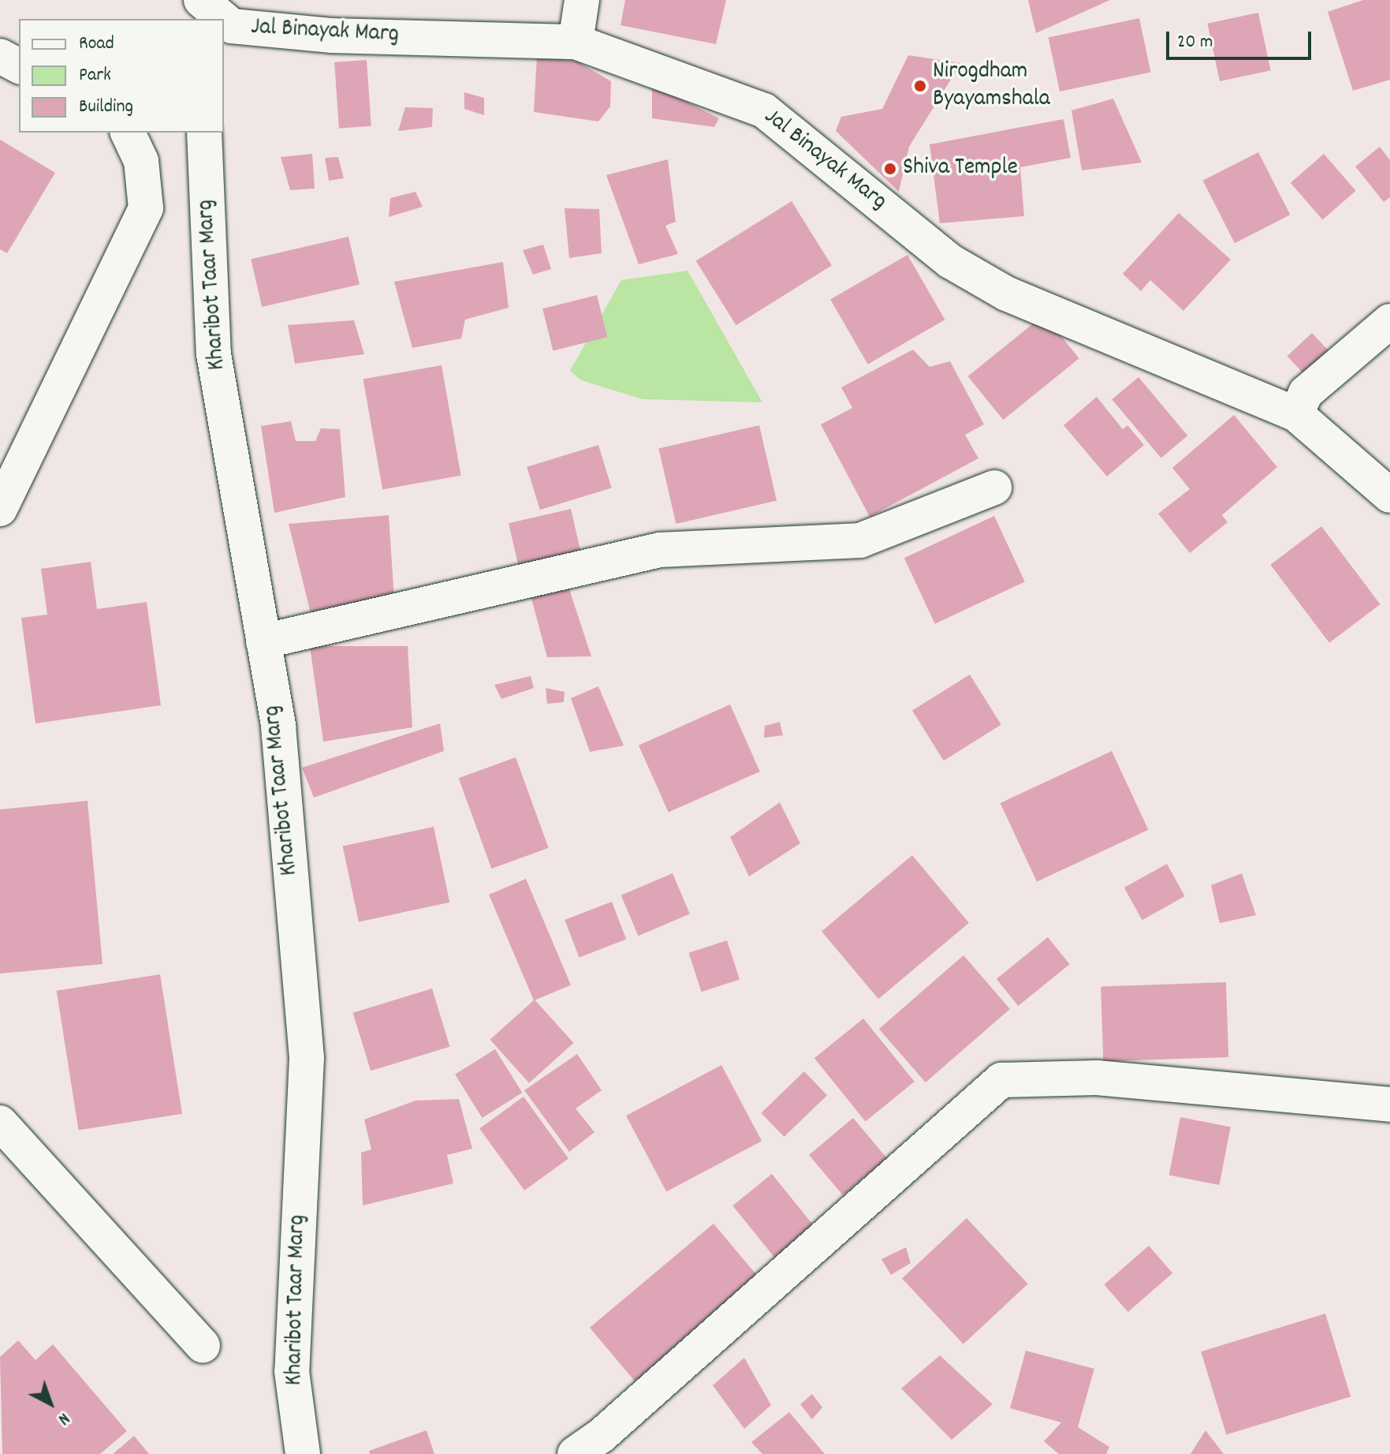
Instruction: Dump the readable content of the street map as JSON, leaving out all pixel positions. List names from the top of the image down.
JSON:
{
  "streets": {
    "street": ["Jal Binayak Marg", "Kharibot Taar Marg"]
  },
  "places": ["Nirogdham Byayamshala", "Shiva Temple"],
  "legend": ["Road", "Park", "Building"],
  "scale_bar": "20 m",
  "north": "bottom right"
}
